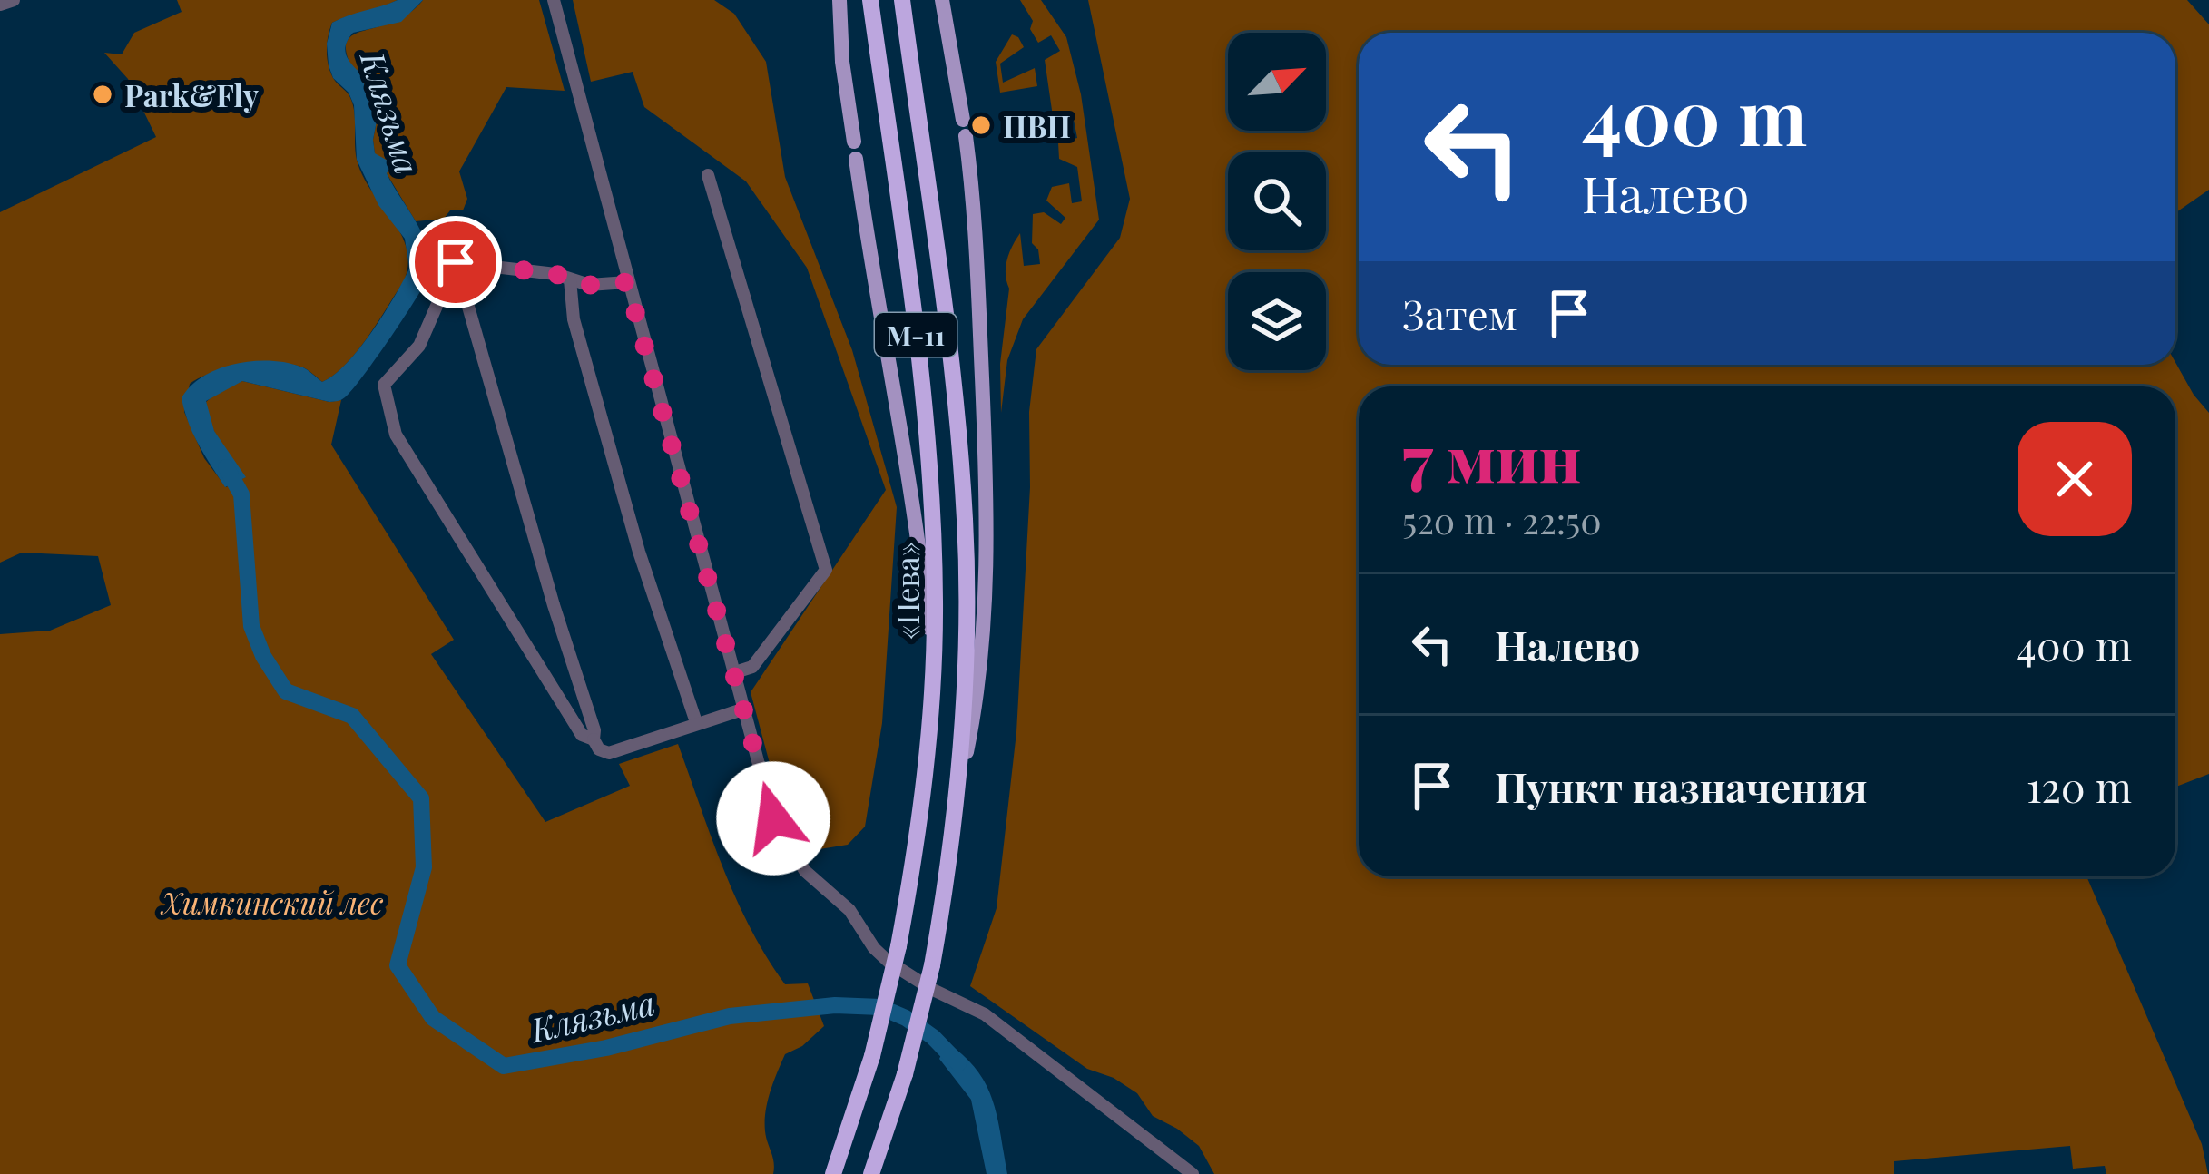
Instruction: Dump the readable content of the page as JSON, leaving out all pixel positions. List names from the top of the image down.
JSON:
{
  "streets": {
    "highway": ["М-11", "«Нева»"]
  },
  "crossings": [
    ["М-11", "«Нева»"]
  ],
  "water": ["Клязьма"],
  "parks": ["Химкинский лес"],
  "places": ["Park&Fly", "ПВП"],
  "north": "top right",
  "page": {
    "turn": ["400 m", "Налево"],
    "then": "Затем",
    "heading": ["7 мин", "520 m · 22:50"],
    "list": [
      {
        "name": "Налево",
        "value": "400 m"
      },
      {
        "name": "Пункт назначения",
        "value": "120 m"
      }
    ]
  }
}
